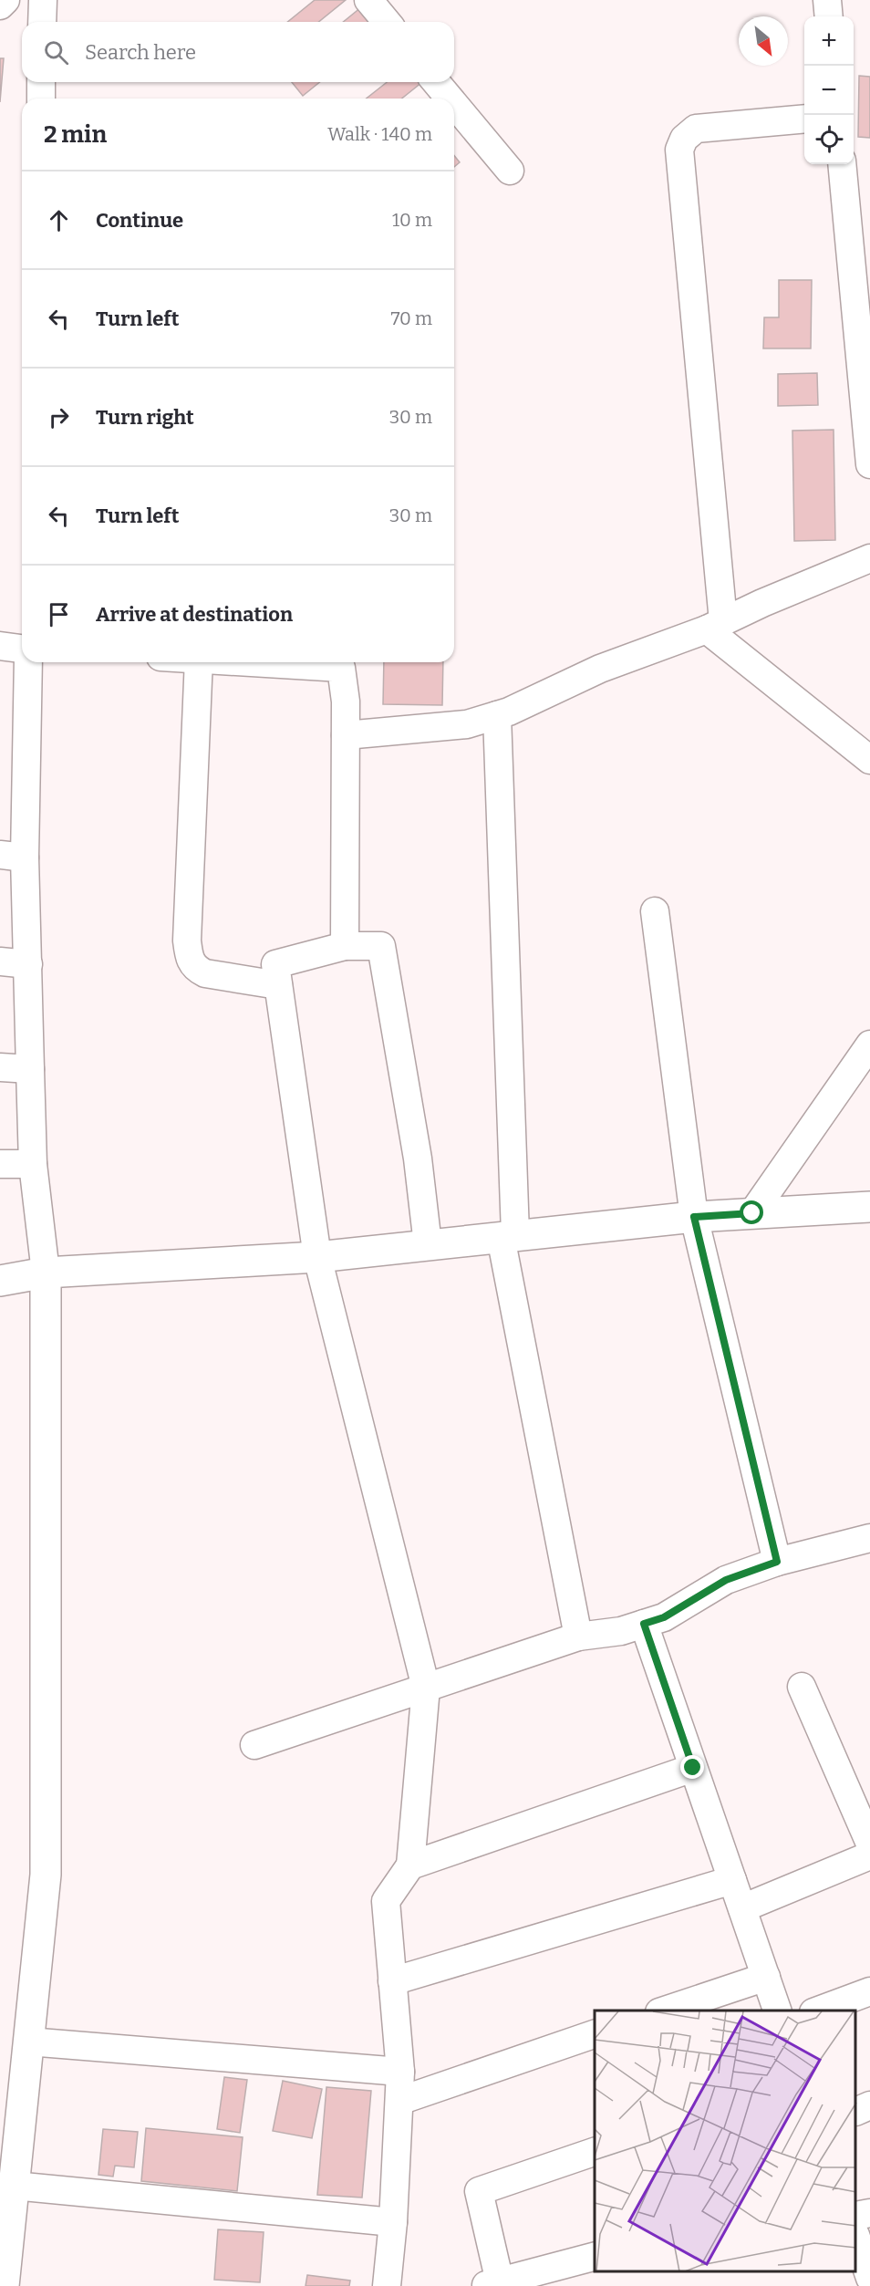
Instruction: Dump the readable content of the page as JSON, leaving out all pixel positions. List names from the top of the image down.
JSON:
{
  "north": "bottom right",
  "page": {
    "map_buttons": ["+", "−"],
    "search": "Search here",
    "heading": ["2 min", "Walk · 140 m"],
    "list": [
      ["Continue", "10 m"],
      ["Turn left", "70 m"],
      ["Turn right", "30 m"],
      ["Turn left", "30 m"],
      "Arrive at destination"
    ]
  }
}
